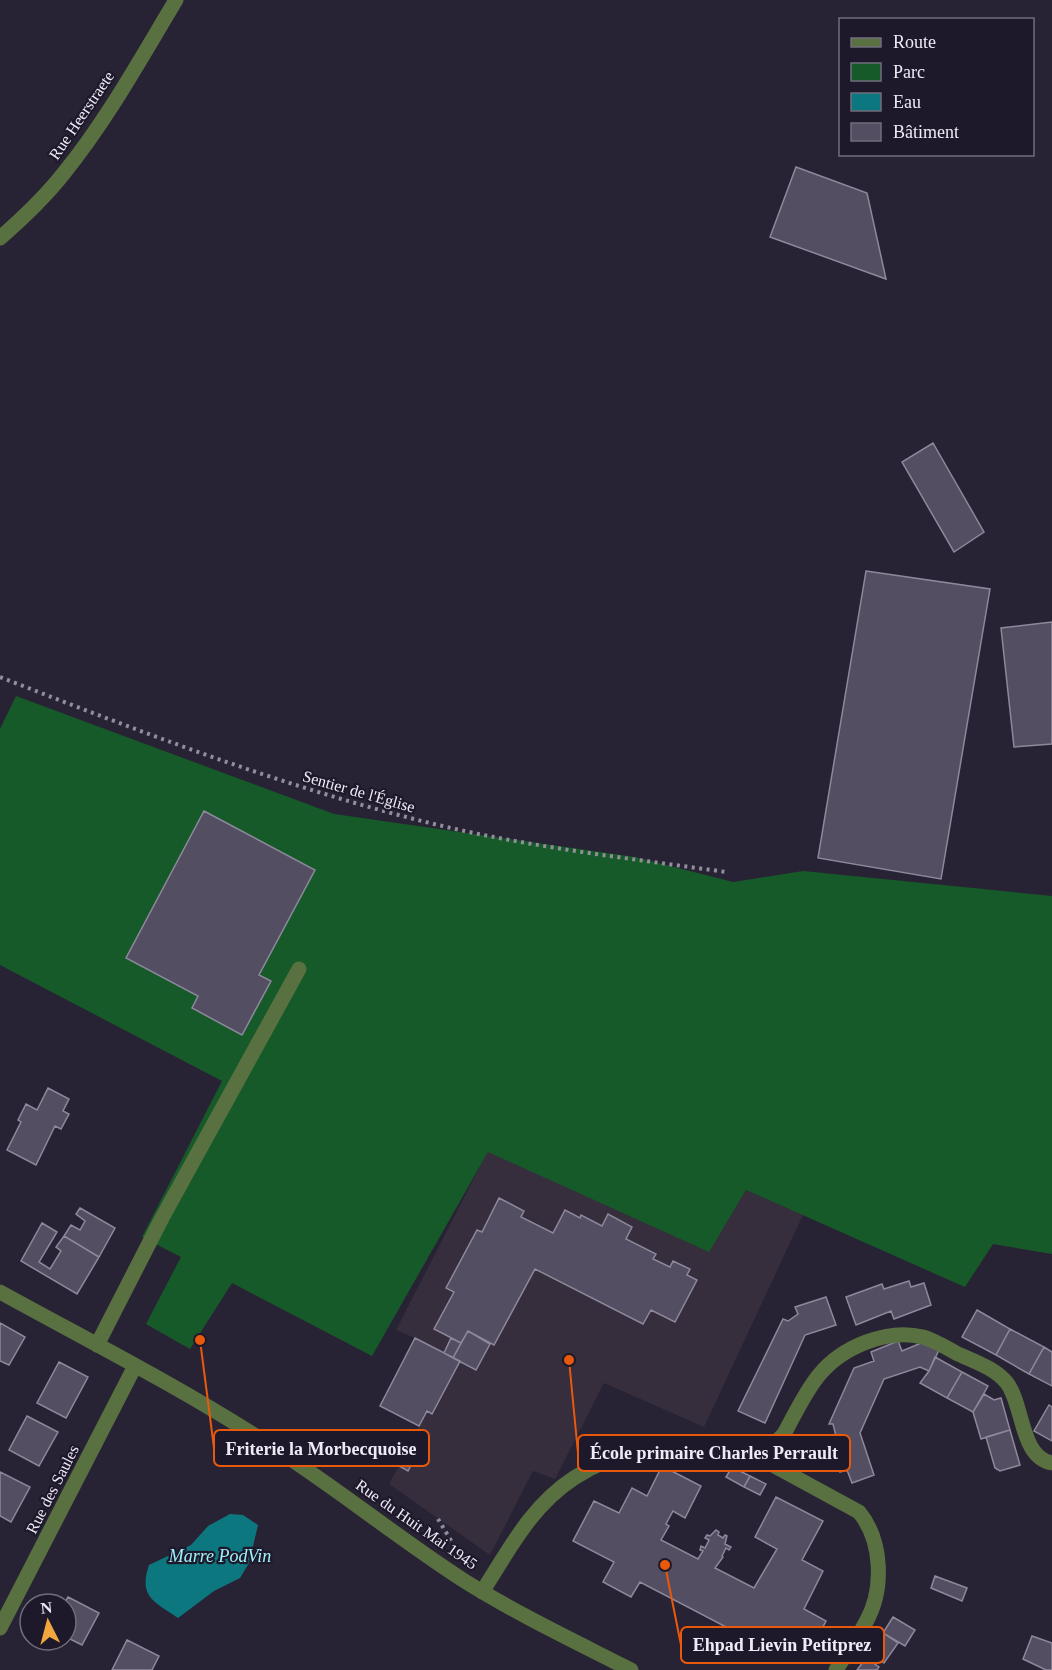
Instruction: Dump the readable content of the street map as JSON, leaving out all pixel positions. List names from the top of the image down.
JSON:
{
  "streets": {
    "street": ["Rue Heerstraete", "Rue des Saules", "Rue du Huit Mai 1945"],
    "path": ["Sentier de l'Église"]
  },
  "crossings": [
    ["Rue des Saules", "Rue du Huit Mai 1945"]
  ],
  "water": ["Marre PodVin"],
  "places": ["Friterie la Morbecquoise", "École primaire Charles Perrault", "Ehpad Lievin Petitprez"],
  "legend": [
    "Route",
    "Parc",
    "Eau",
    "Bâtiment"
  ],
  "north": "top"
}
